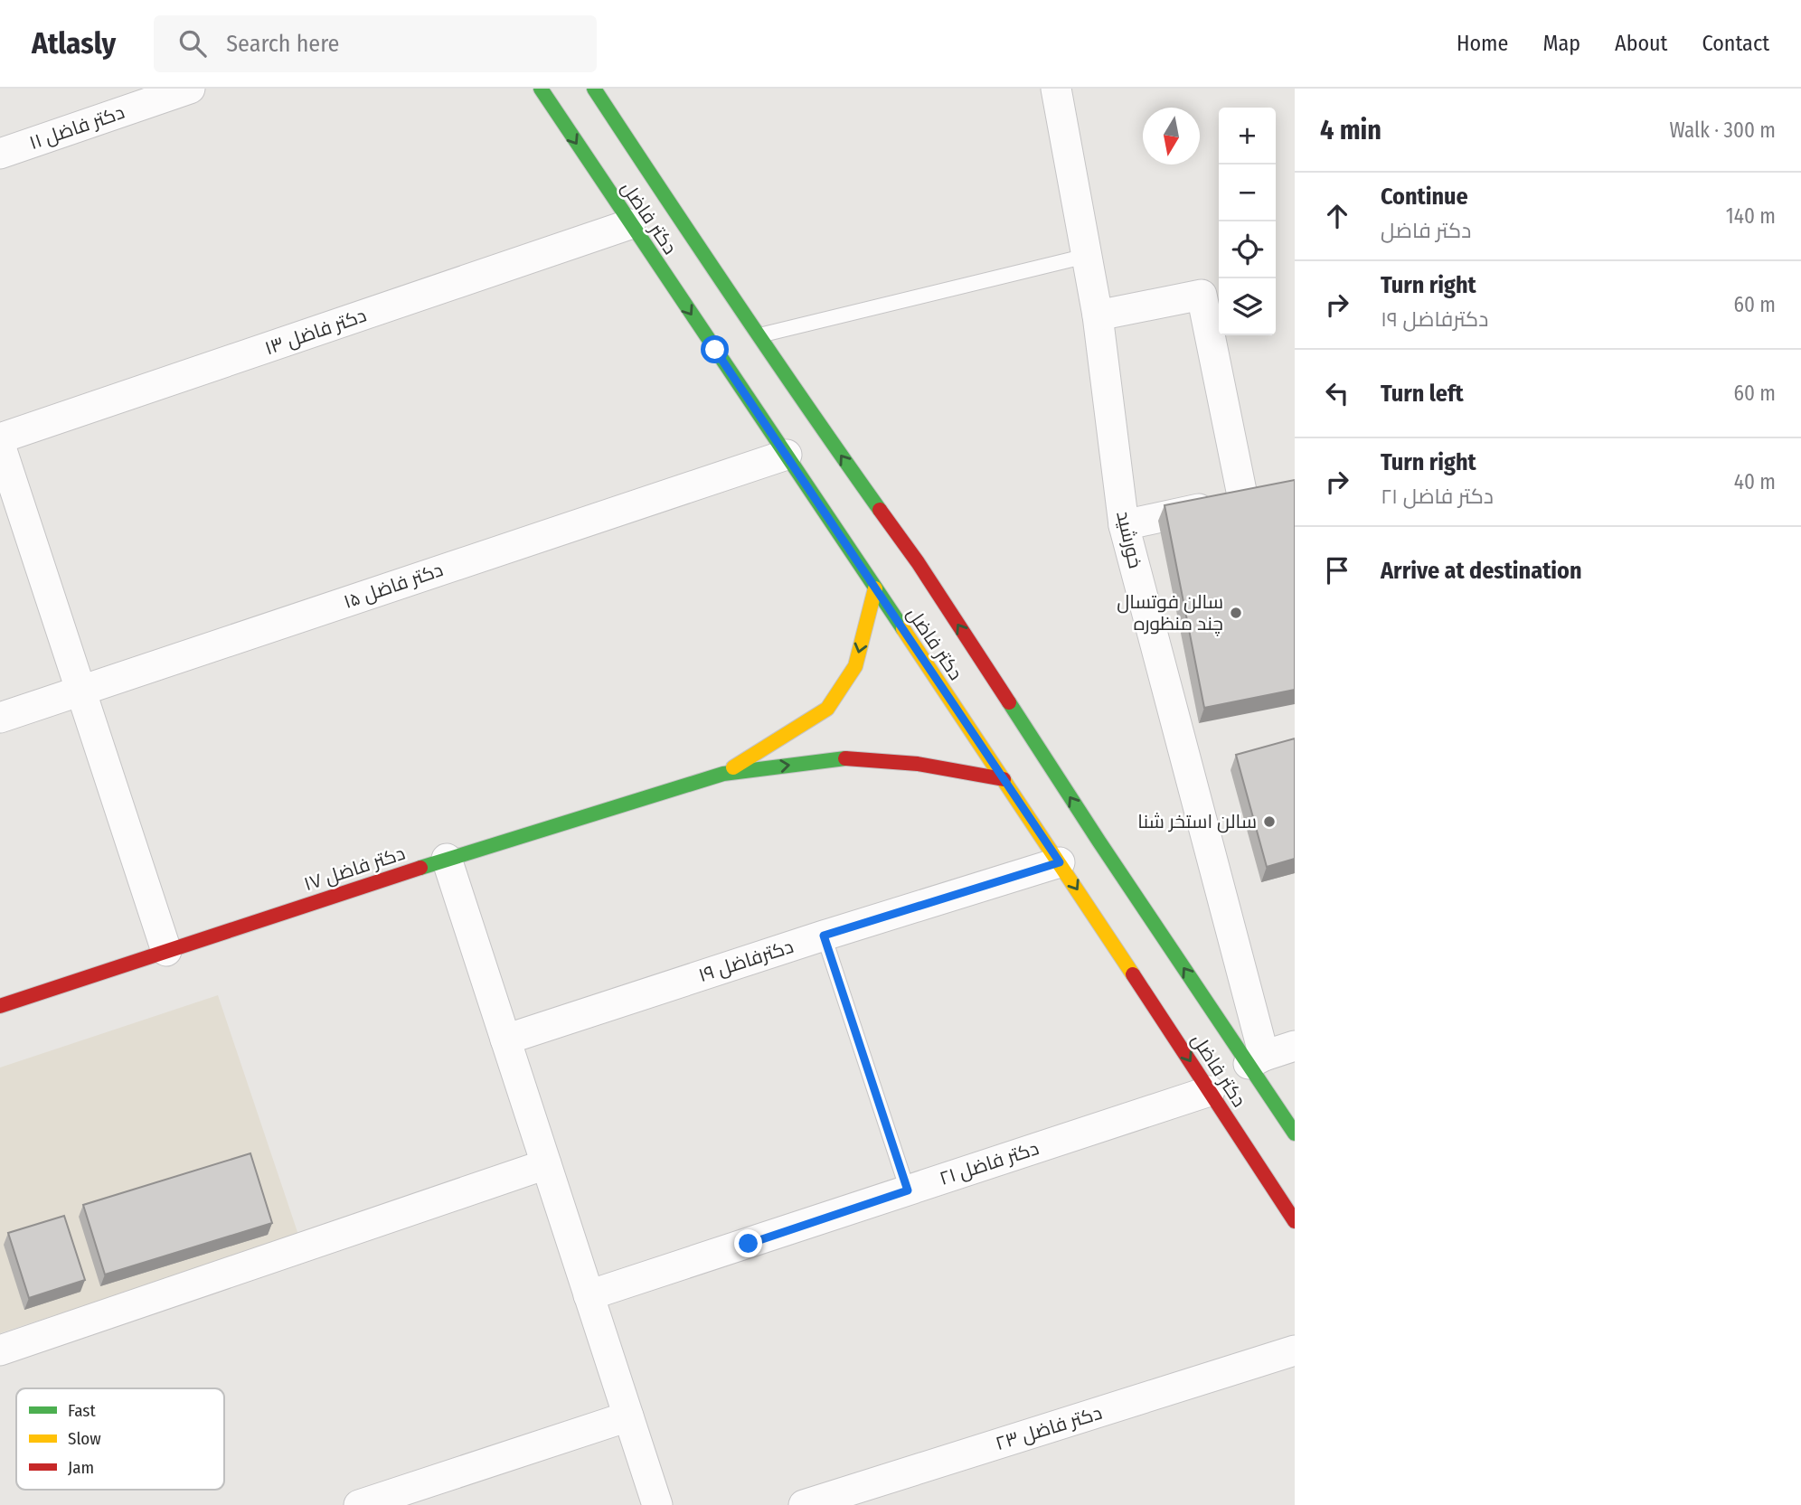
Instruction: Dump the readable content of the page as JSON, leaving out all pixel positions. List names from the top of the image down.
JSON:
{
  "streets": {
    "main road": ["دکتر فاضل", "دکتر فاضل ۱۷"],
    "street": [
      "دکتر فاضل ۱۱",
      "دکتر فاضل ۱۳",
      "خورشید",
      "دکتر فاضل ۱۵",
      "دکترفاضل ۱۹",
      "دکتر فاضل ۲۱",
      "دکتر فاضل ۲۳"
    ]
  },
  "crossings": [
    ["دکتر فاضل", "دکتر فاضل ۱۳"],
    ["دکتر فاضل", "خورشید"],
    ["دکتر فاضل", "دکتر فاضل ۱۵"],
    ["دکتر فاضل", "دکترفاضل ۱۹"],
    ["دکتر فاضل", "دکتر فاضل ۲۱"]
  ],
  "places": ["سالن فوتسال چند منظوره", "سالن استخر شنا"],
  "legend": ["Fast", "Slow", "Jam"],
  "north": "bottom",
  "page": {
    "header": "Atlasly",
    "search": "Search here",
    "nav": [
      "Home",
      "Map",
      "About",
      "Contact"
    ],
    "heading": ["4 min", "Walk · 300 m"],
    "map_buttons": ["+", "−"],
    "list": [
      ["Continue", "دکتر فاضل", "140 m"],
      ["Turn right", "دکترفاضل ۱۹", "60 m"],
      ["Turn left", "60 m"],
      ["Turn right", "دکتر فاضل ۲۱", "40 m"],
      "Arrive at destination"
    ]
  }
}
